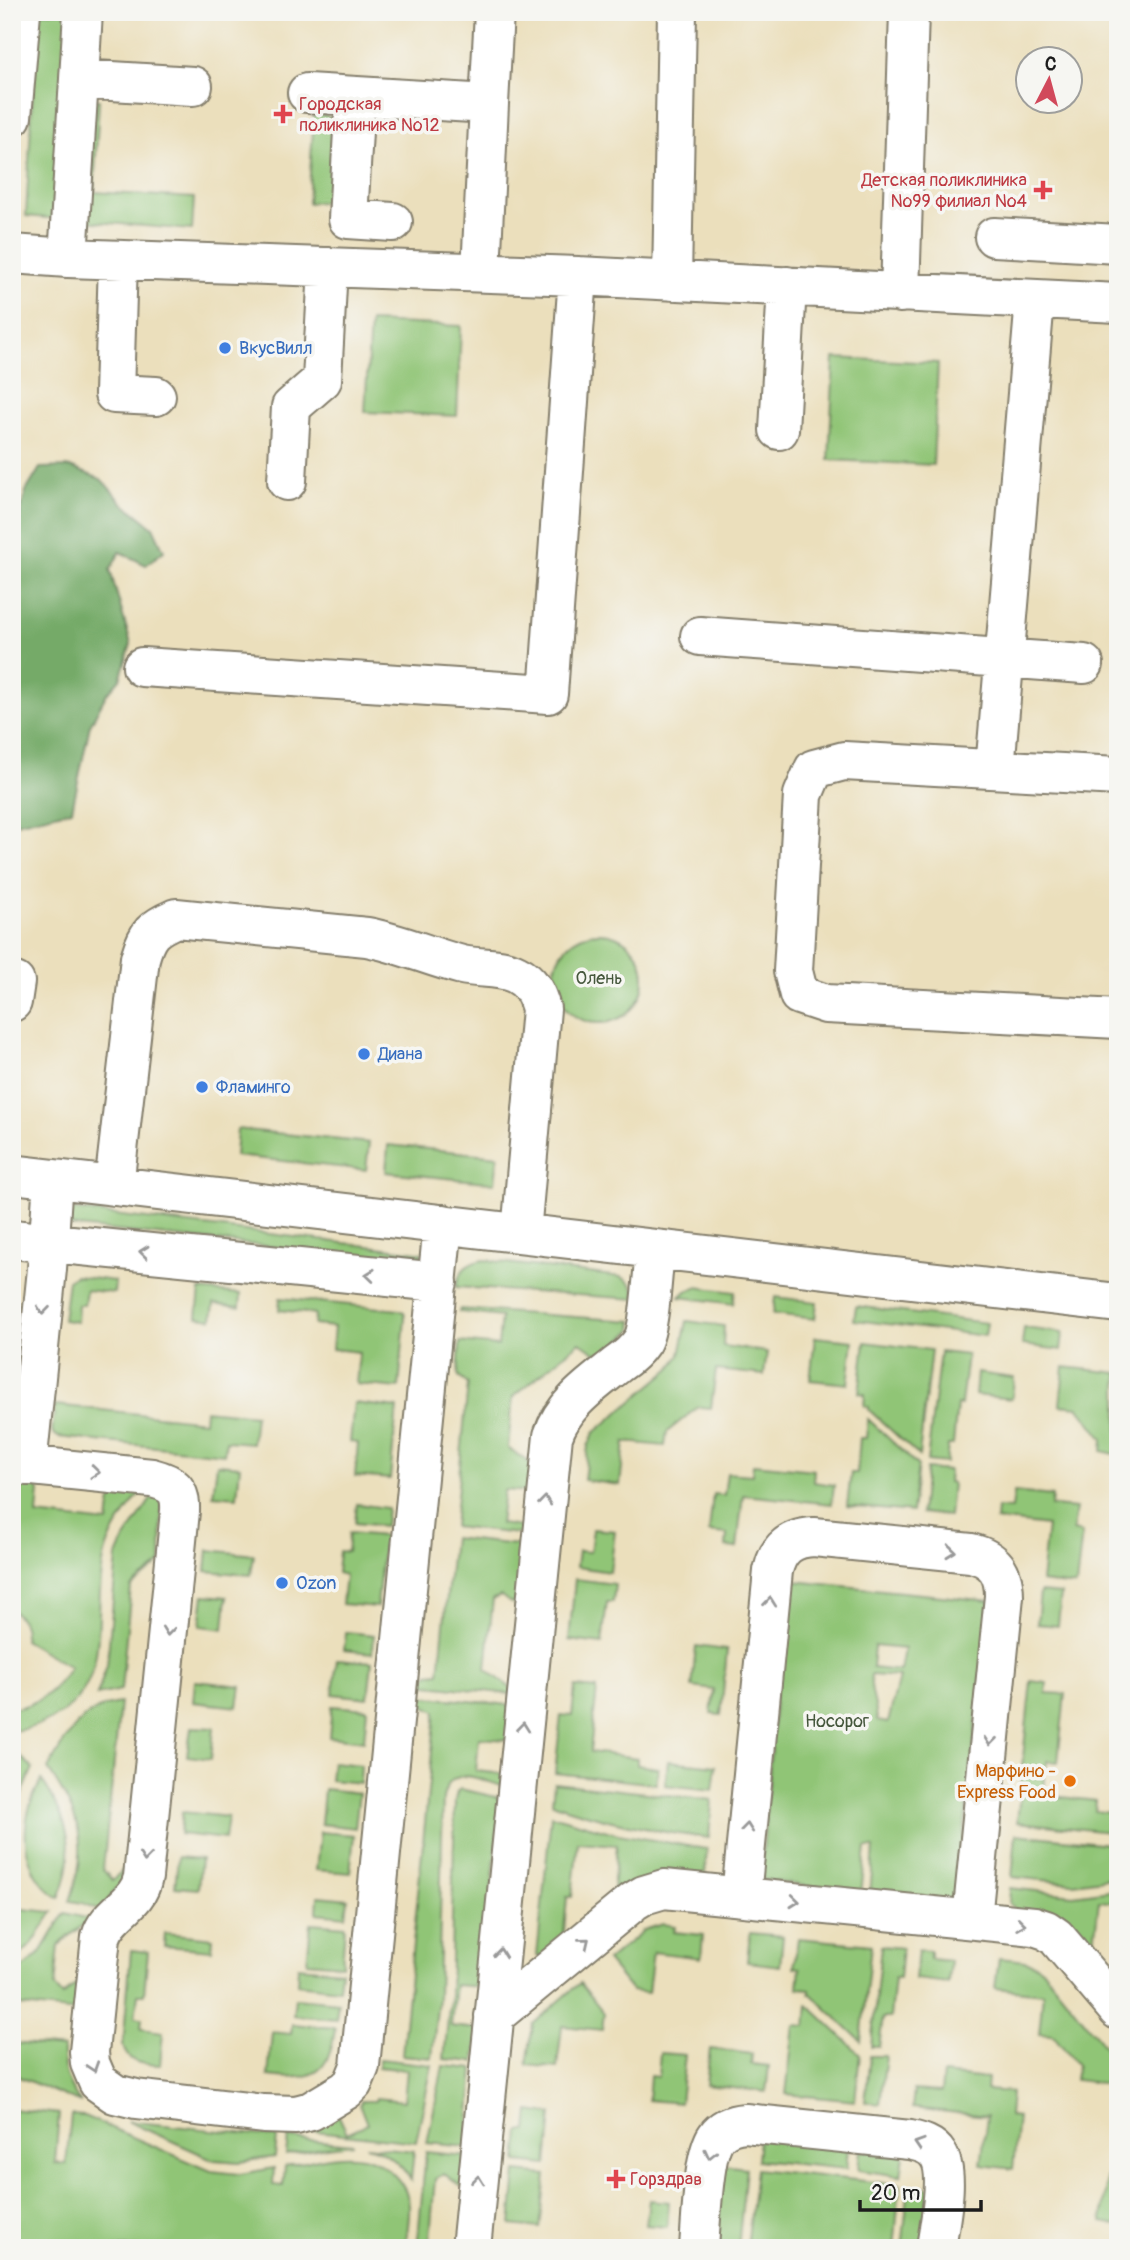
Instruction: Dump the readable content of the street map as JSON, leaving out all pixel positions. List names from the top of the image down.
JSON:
{
  "parks": ["Олень", "Носорог"],
  "places": {
    "health": ["Городская поликлиника №12", "Детская поликлиника №99 филиал №4", "Горздрав"],
    "other": [
      "ВкусВилл",
      "Диана",
      "Фламинго",
      "Ozon",
      "Марфино - Express Food"
    ]
  },
  "scale_bar": "20 m",
  "north": "top"
}
